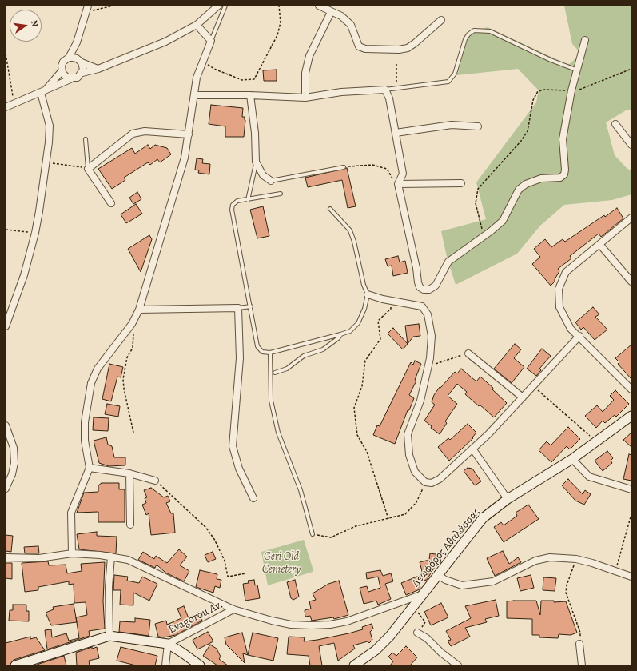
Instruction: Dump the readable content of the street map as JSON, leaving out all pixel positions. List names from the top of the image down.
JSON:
{
  "streets": {
    "main road": ["Λεωφόρος Αθαλάσσας"],
    "street": ["Evagorou Av."]
  },
  "parks": ["Geri Old Cemetery"],
  "north": "right"
}
